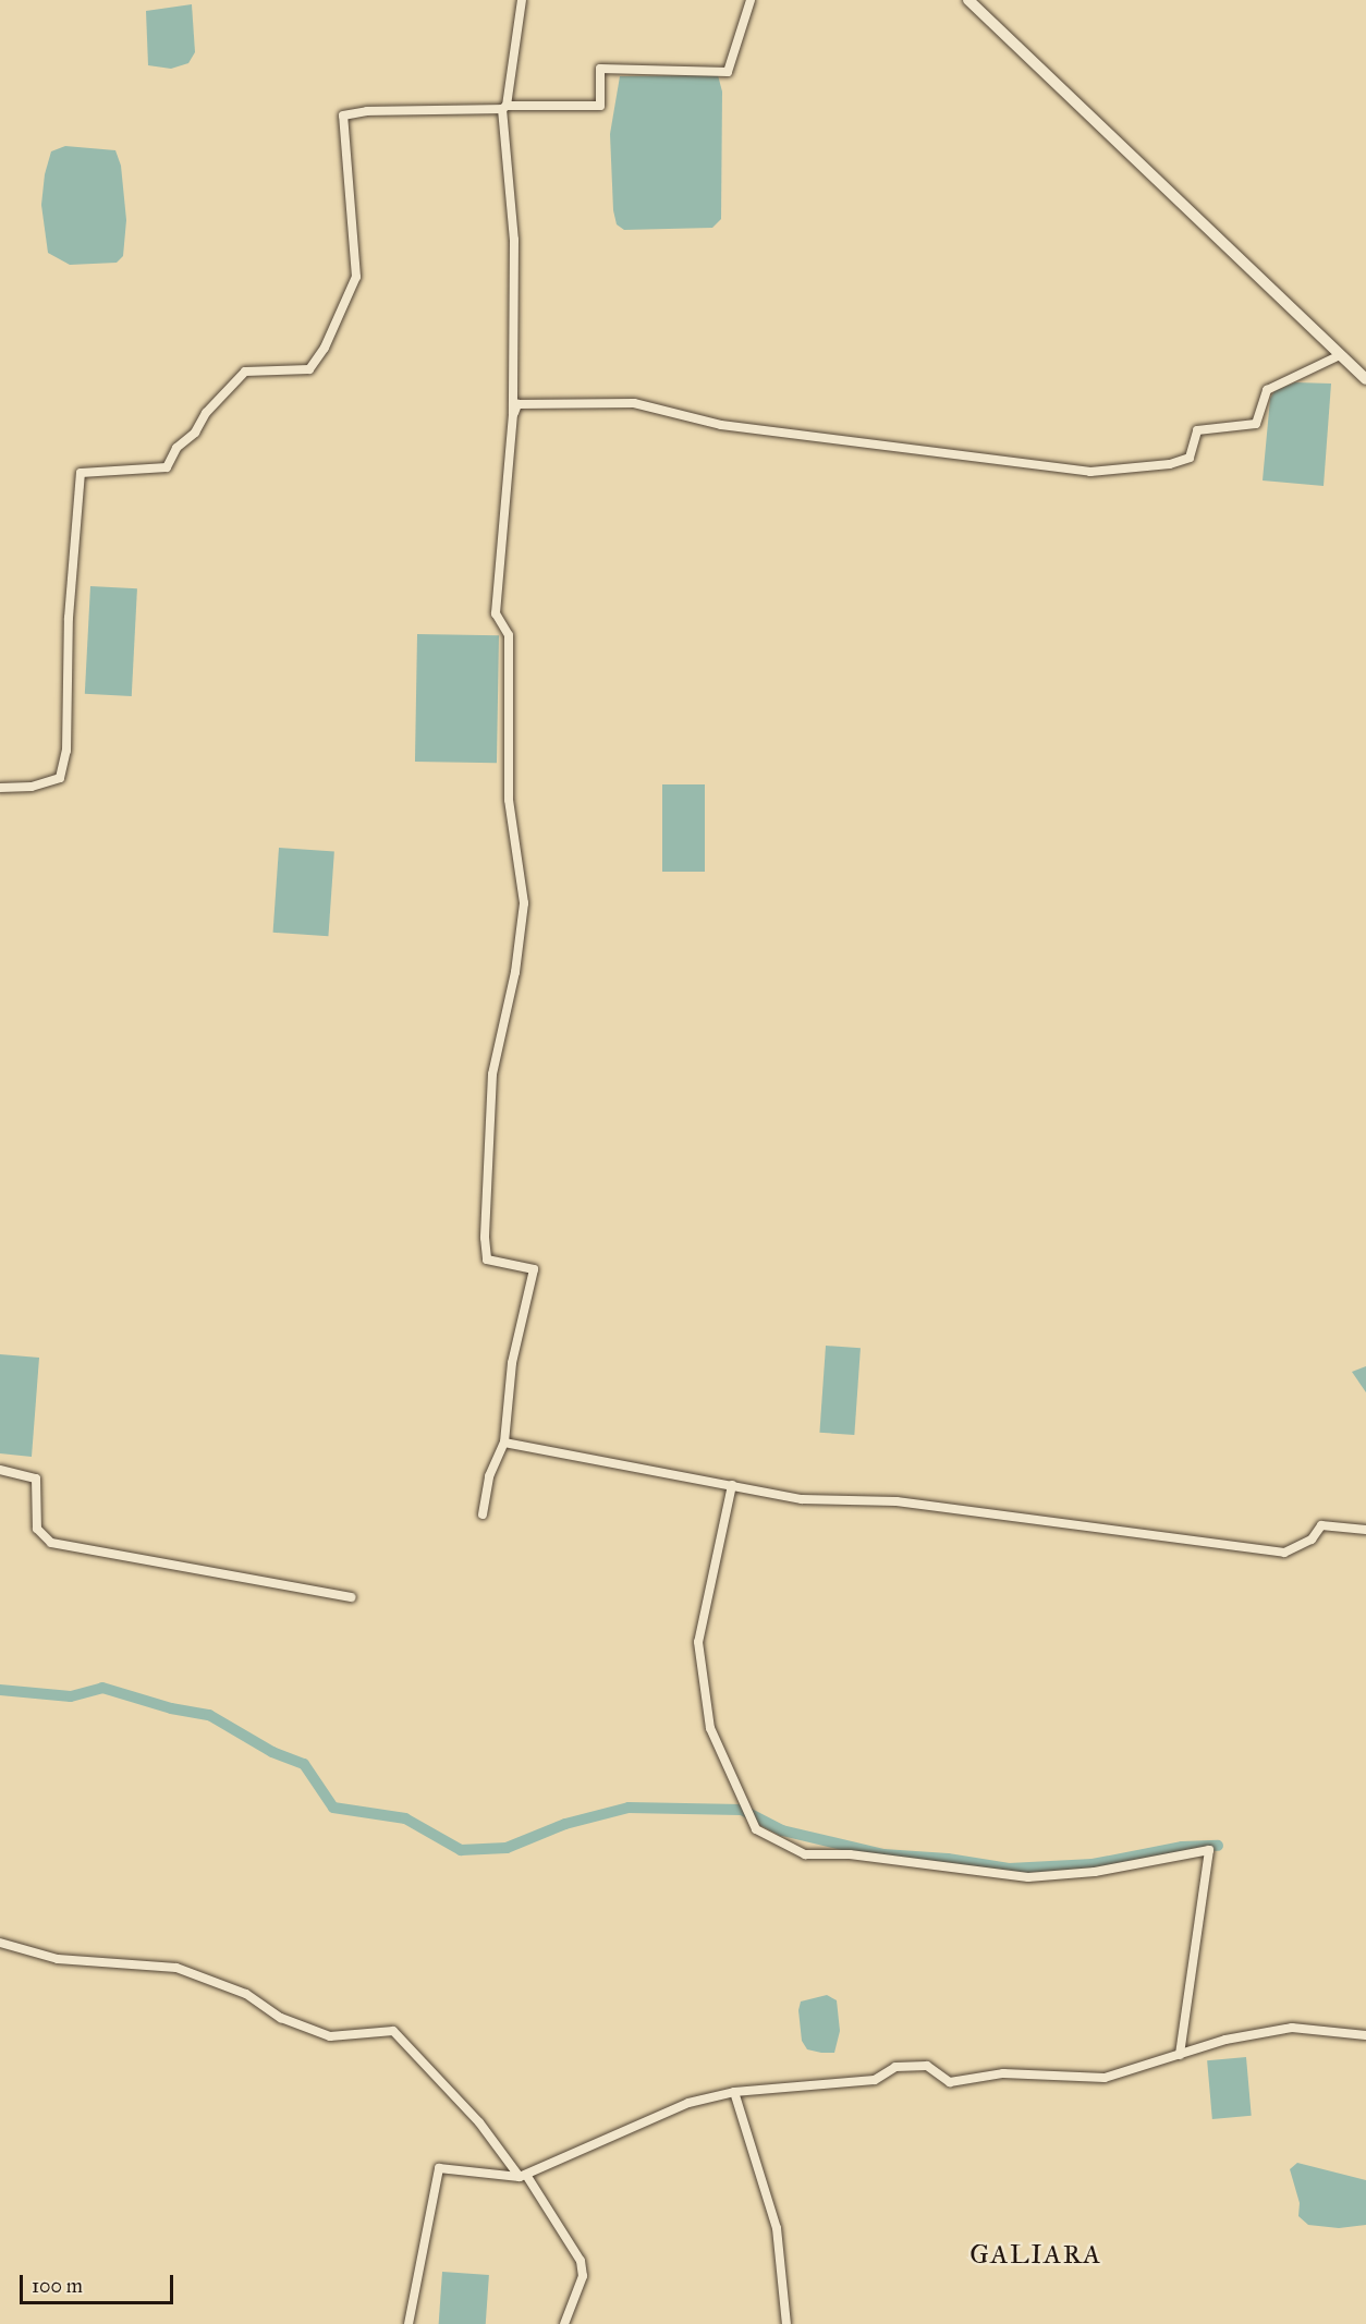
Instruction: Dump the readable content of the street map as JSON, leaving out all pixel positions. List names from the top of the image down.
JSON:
{
  "districts": ["GALIARA"],
  "scale_bar": "100 m"
}
